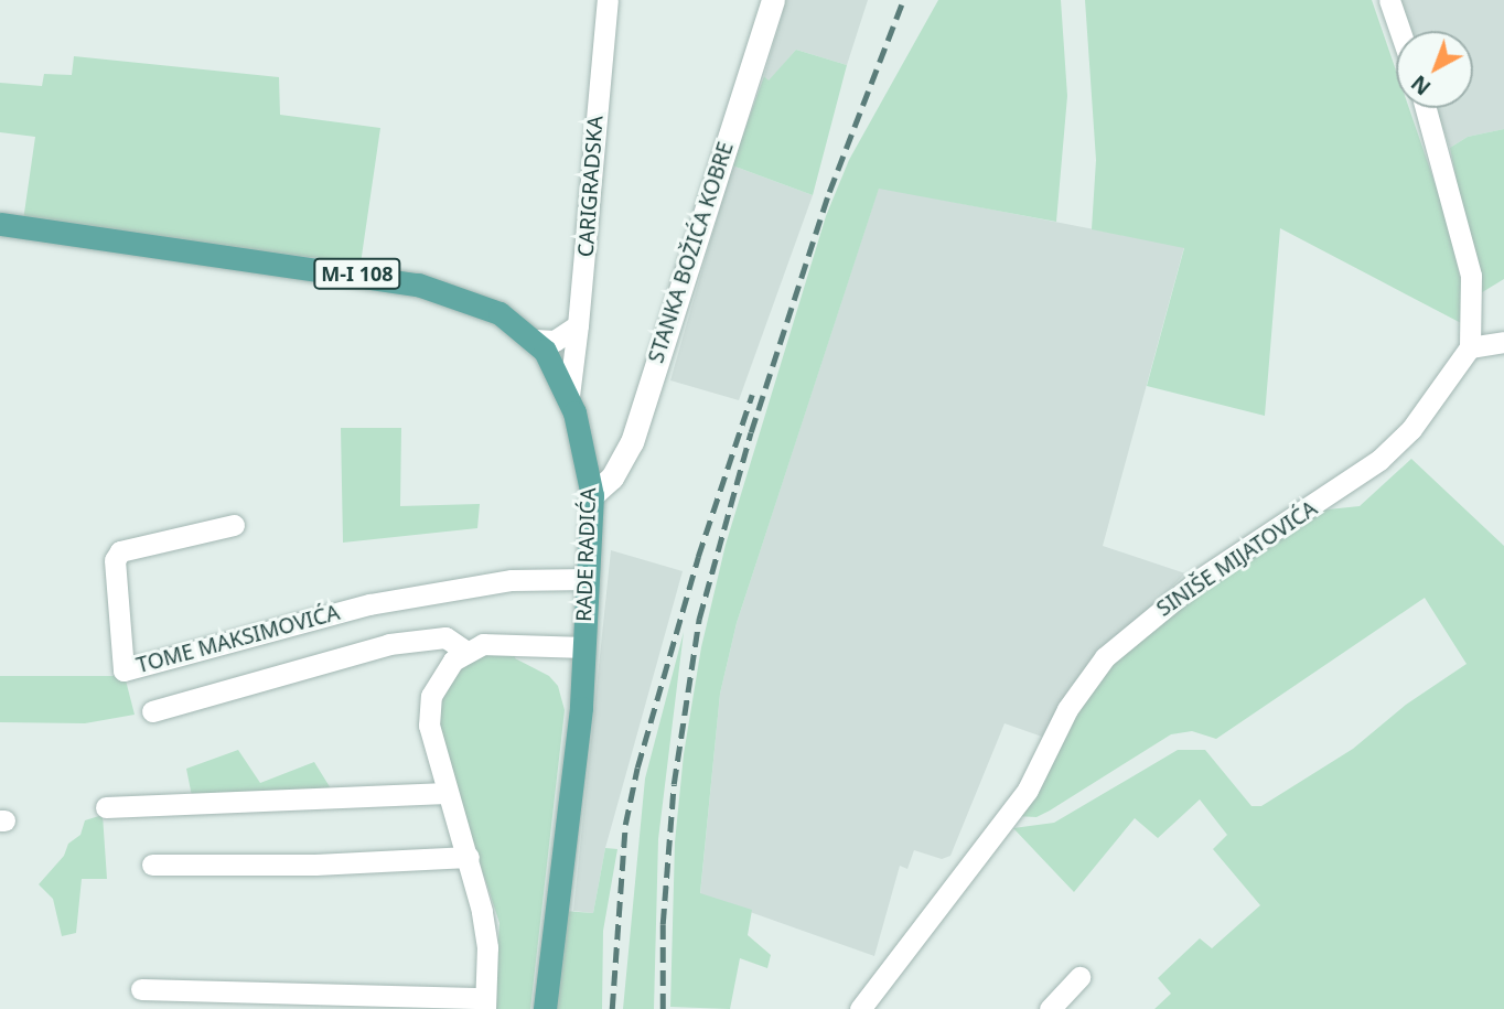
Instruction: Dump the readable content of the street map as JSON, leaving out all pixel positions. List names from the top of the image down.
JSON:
{
  "streets": {
    "main road": ["M-I 108", "RADE RADIĆA"],
    "street": [
      "CARIGRADSKA",
      "STANKA BOŽIĆA KOBRE",
      "SINIŠE MIJATOVIĆA",
      "TOME MAKSIMOVIĆA"
    ]
  },
  "crossings": [
    ["CARIGRADSKA", "RADE RADIĆA"],
    ["STANKA BOŽIĆA KOBRE", "RADE RADIĆA"],
    ["RADE RADIĆA", "TOME MAKSIMOVIĆA"]
  ],
  "north": "bottom left"
}
